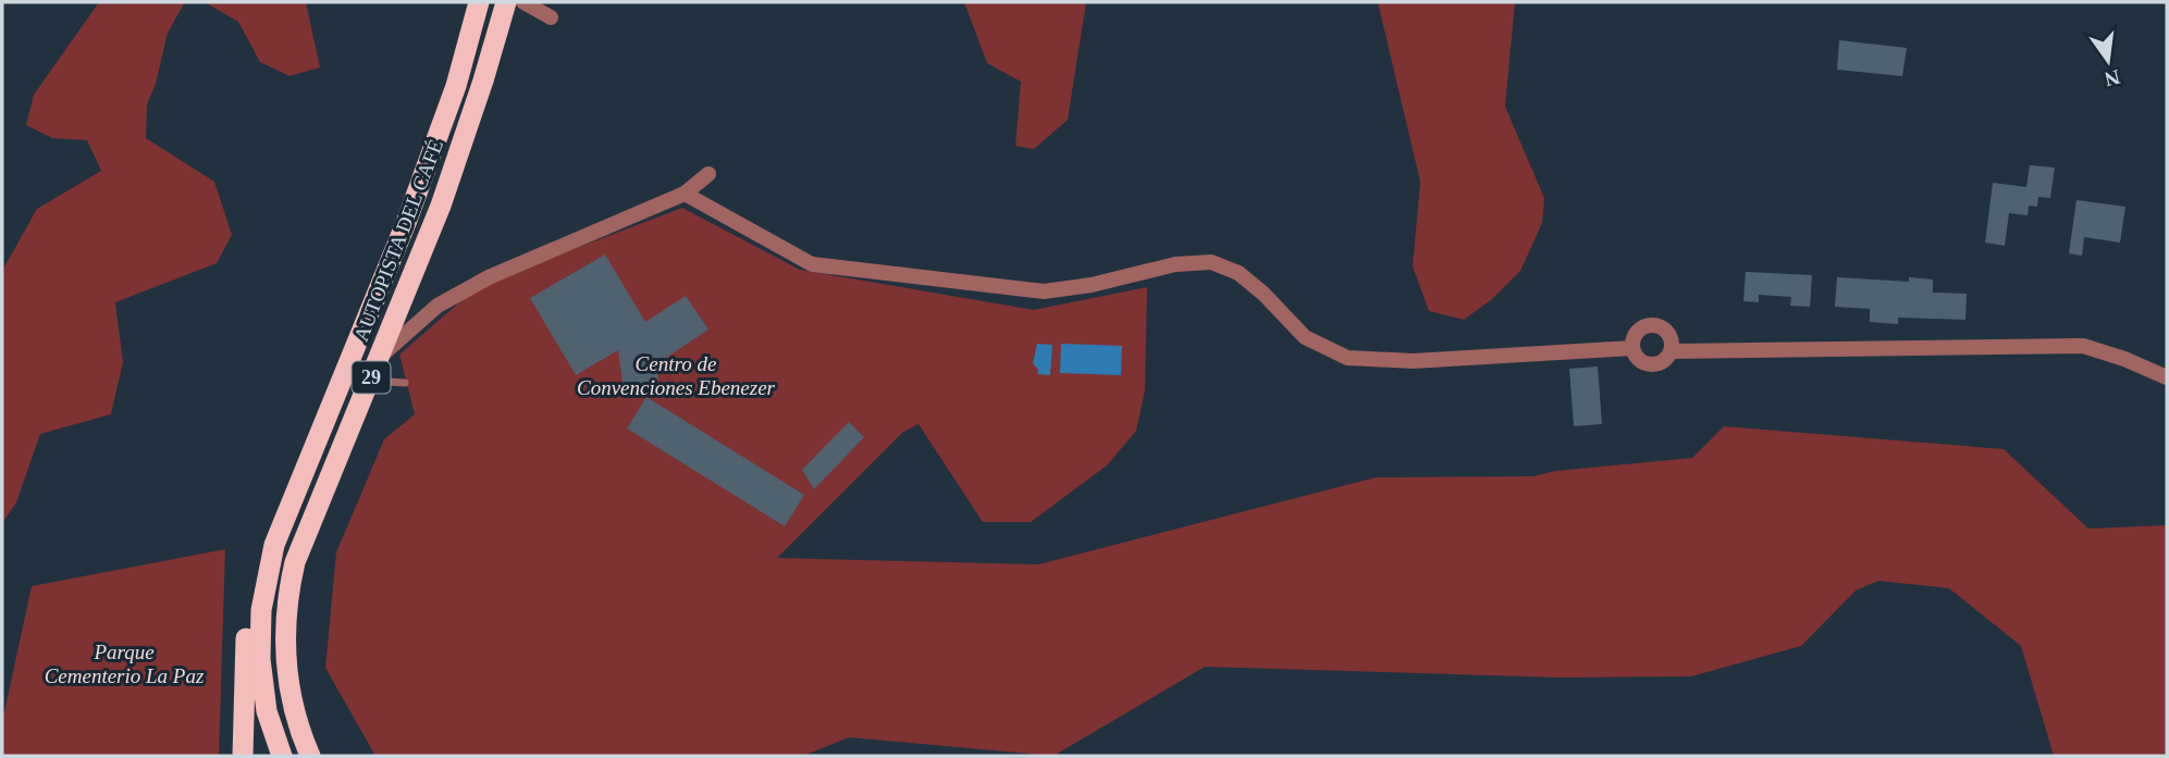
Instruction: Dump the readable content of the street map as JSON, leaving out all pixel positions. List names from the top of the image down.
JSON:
{
  "streets": {
    "highway": ["AUTOPISTA DEL CAFÉ", "29"]
  },
  "parks": ["Centro de Convenciones Ebenezer", "Parque Cementerio La Paz"],
  "north": "bottom"
}
